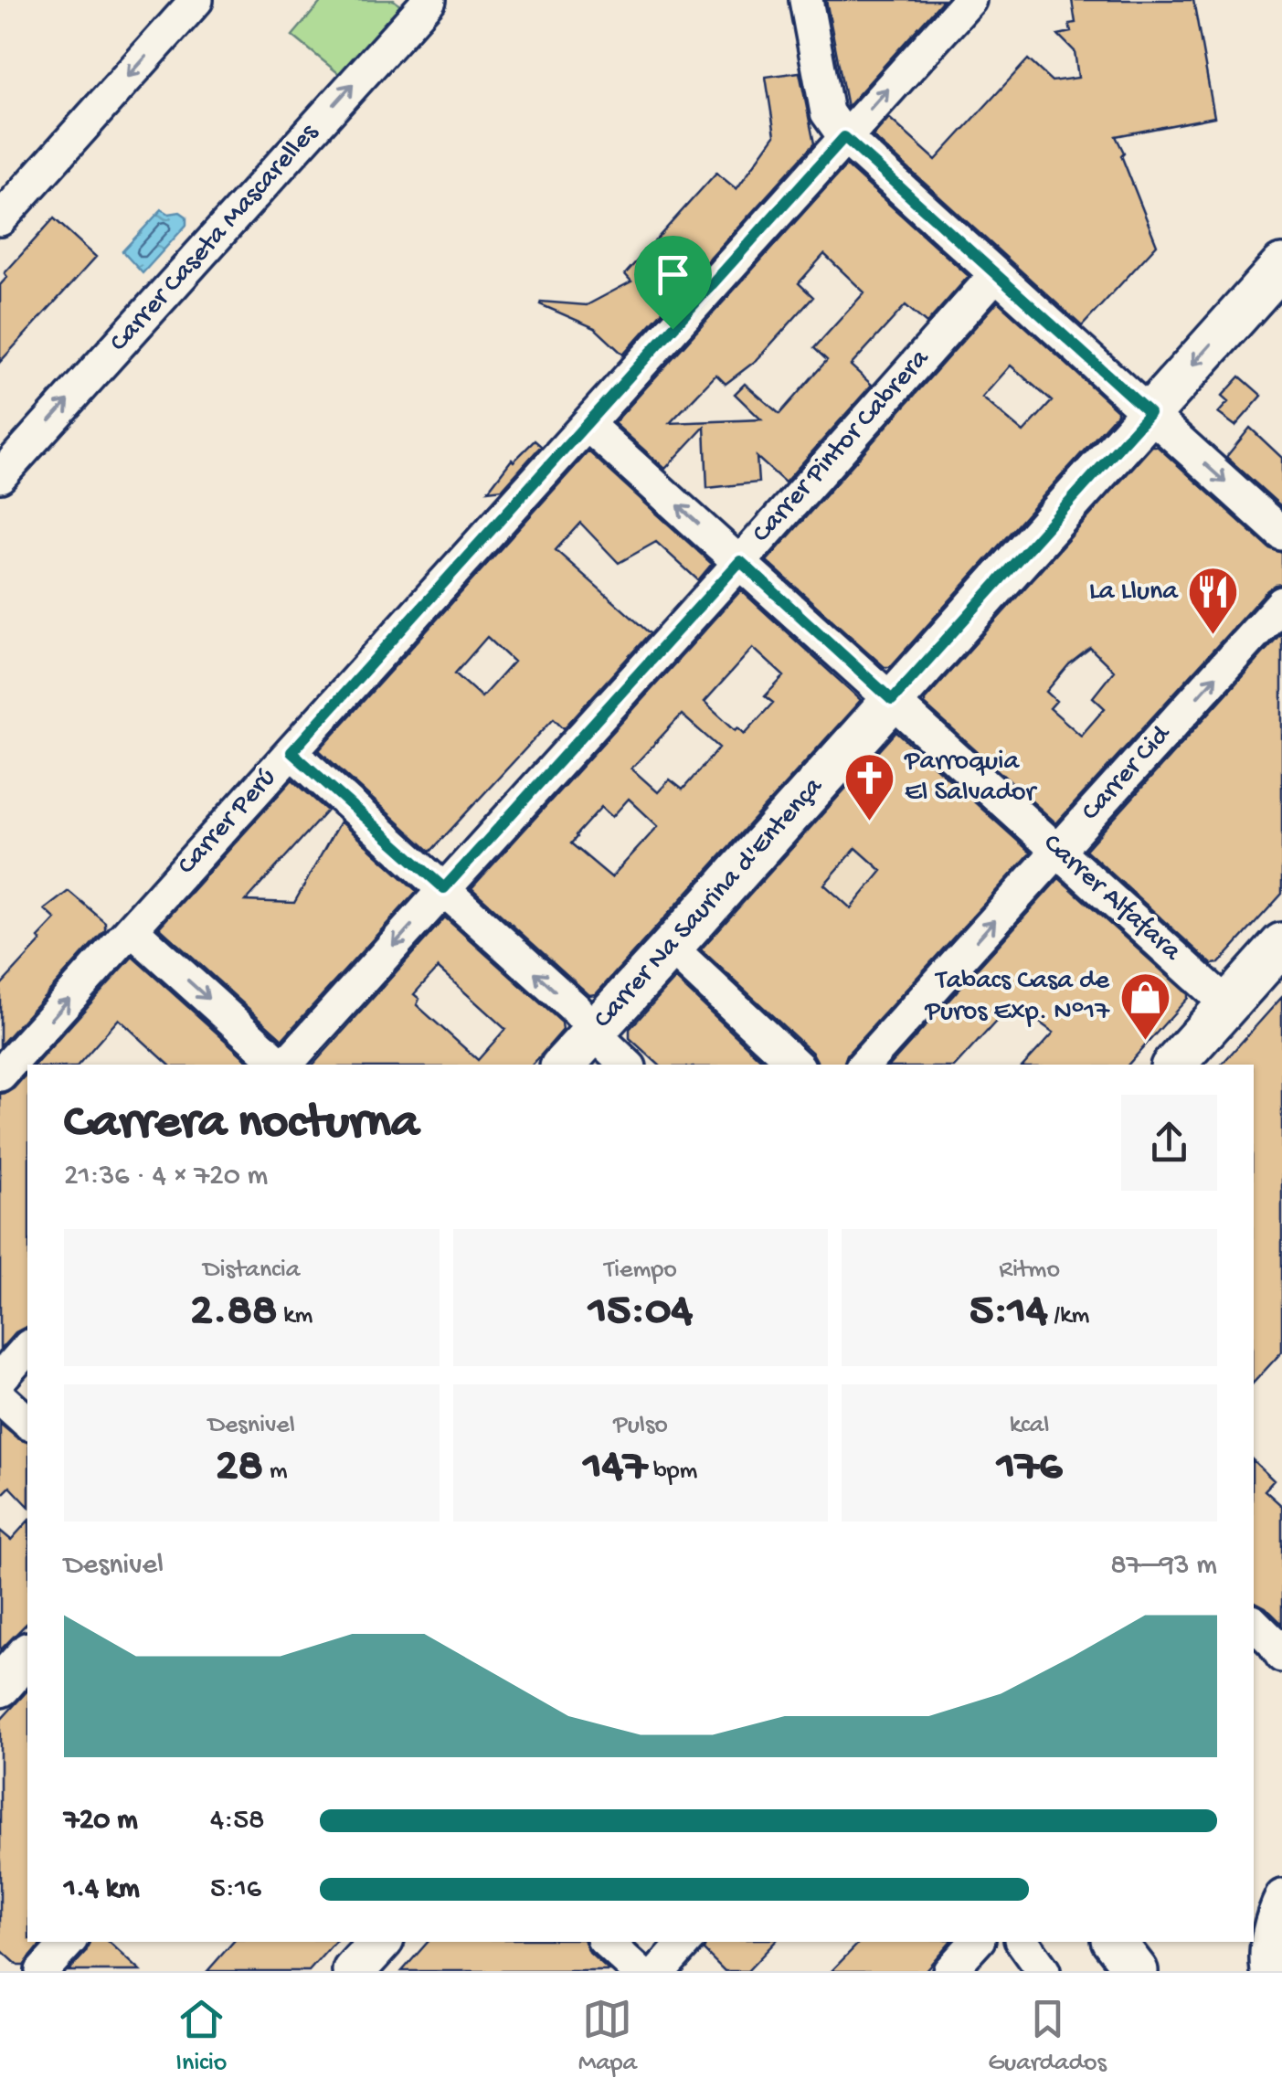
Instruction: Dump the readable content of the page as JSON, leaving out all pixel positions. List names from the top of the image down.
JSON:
{
  "streets": {
    "main road": ["Carrer Na Saurina d'Entença"],
    "street": [
      "Carrer Caseta Mascarelles",
      "Carrer Pintor Cabrera",
      "Carrer Cid",
      "Carrer Perú",
      "Carrer Alfafara"
    ]
  },
  "crossings": [
    ["Carrer Pintor Cabrera", "Carrer Alfafara"],
    ["Carrer Cid", "Carrer Alfafara"],
    ["Carrer Perú", "Carrer Alfafara"],
    ["Carrer Alfafara", "Carrer Na Saurina d'Entença"]
  ],
  "one_way": ["Carrer Cid"],
  "places": {
    "restaurant": ["La Lluna"],
    "church": ["Parroquia El Salvador"],
    "shop": ["Tabacs Casa de Puros Exp. N°17"]
  },
  "page": {
    "heading": ["Carrera nocturna", "21:36 · 4 × 720 m"],
    "stats": [
      ["Distancia", "2.88 km"],
      ["Tiempo", "15:04"],
      ["Ritmo", "5:14 /km"],
      ["Desnivel", "28 m"],
      ["Pulso", "147 bpm"],
      ["kcal", "176"]
    ],
    "chart": ["Desnivel", "87–93 m"],
    "list": [
      {
        "name": "720 m",
        "note": "4:58"
      },
      {
        "name": "1.4 km",
        "note": "5:16"
      }
    ],
    "tabs": ["Inicio", "Mapa", "Guardados"]
  }
}
